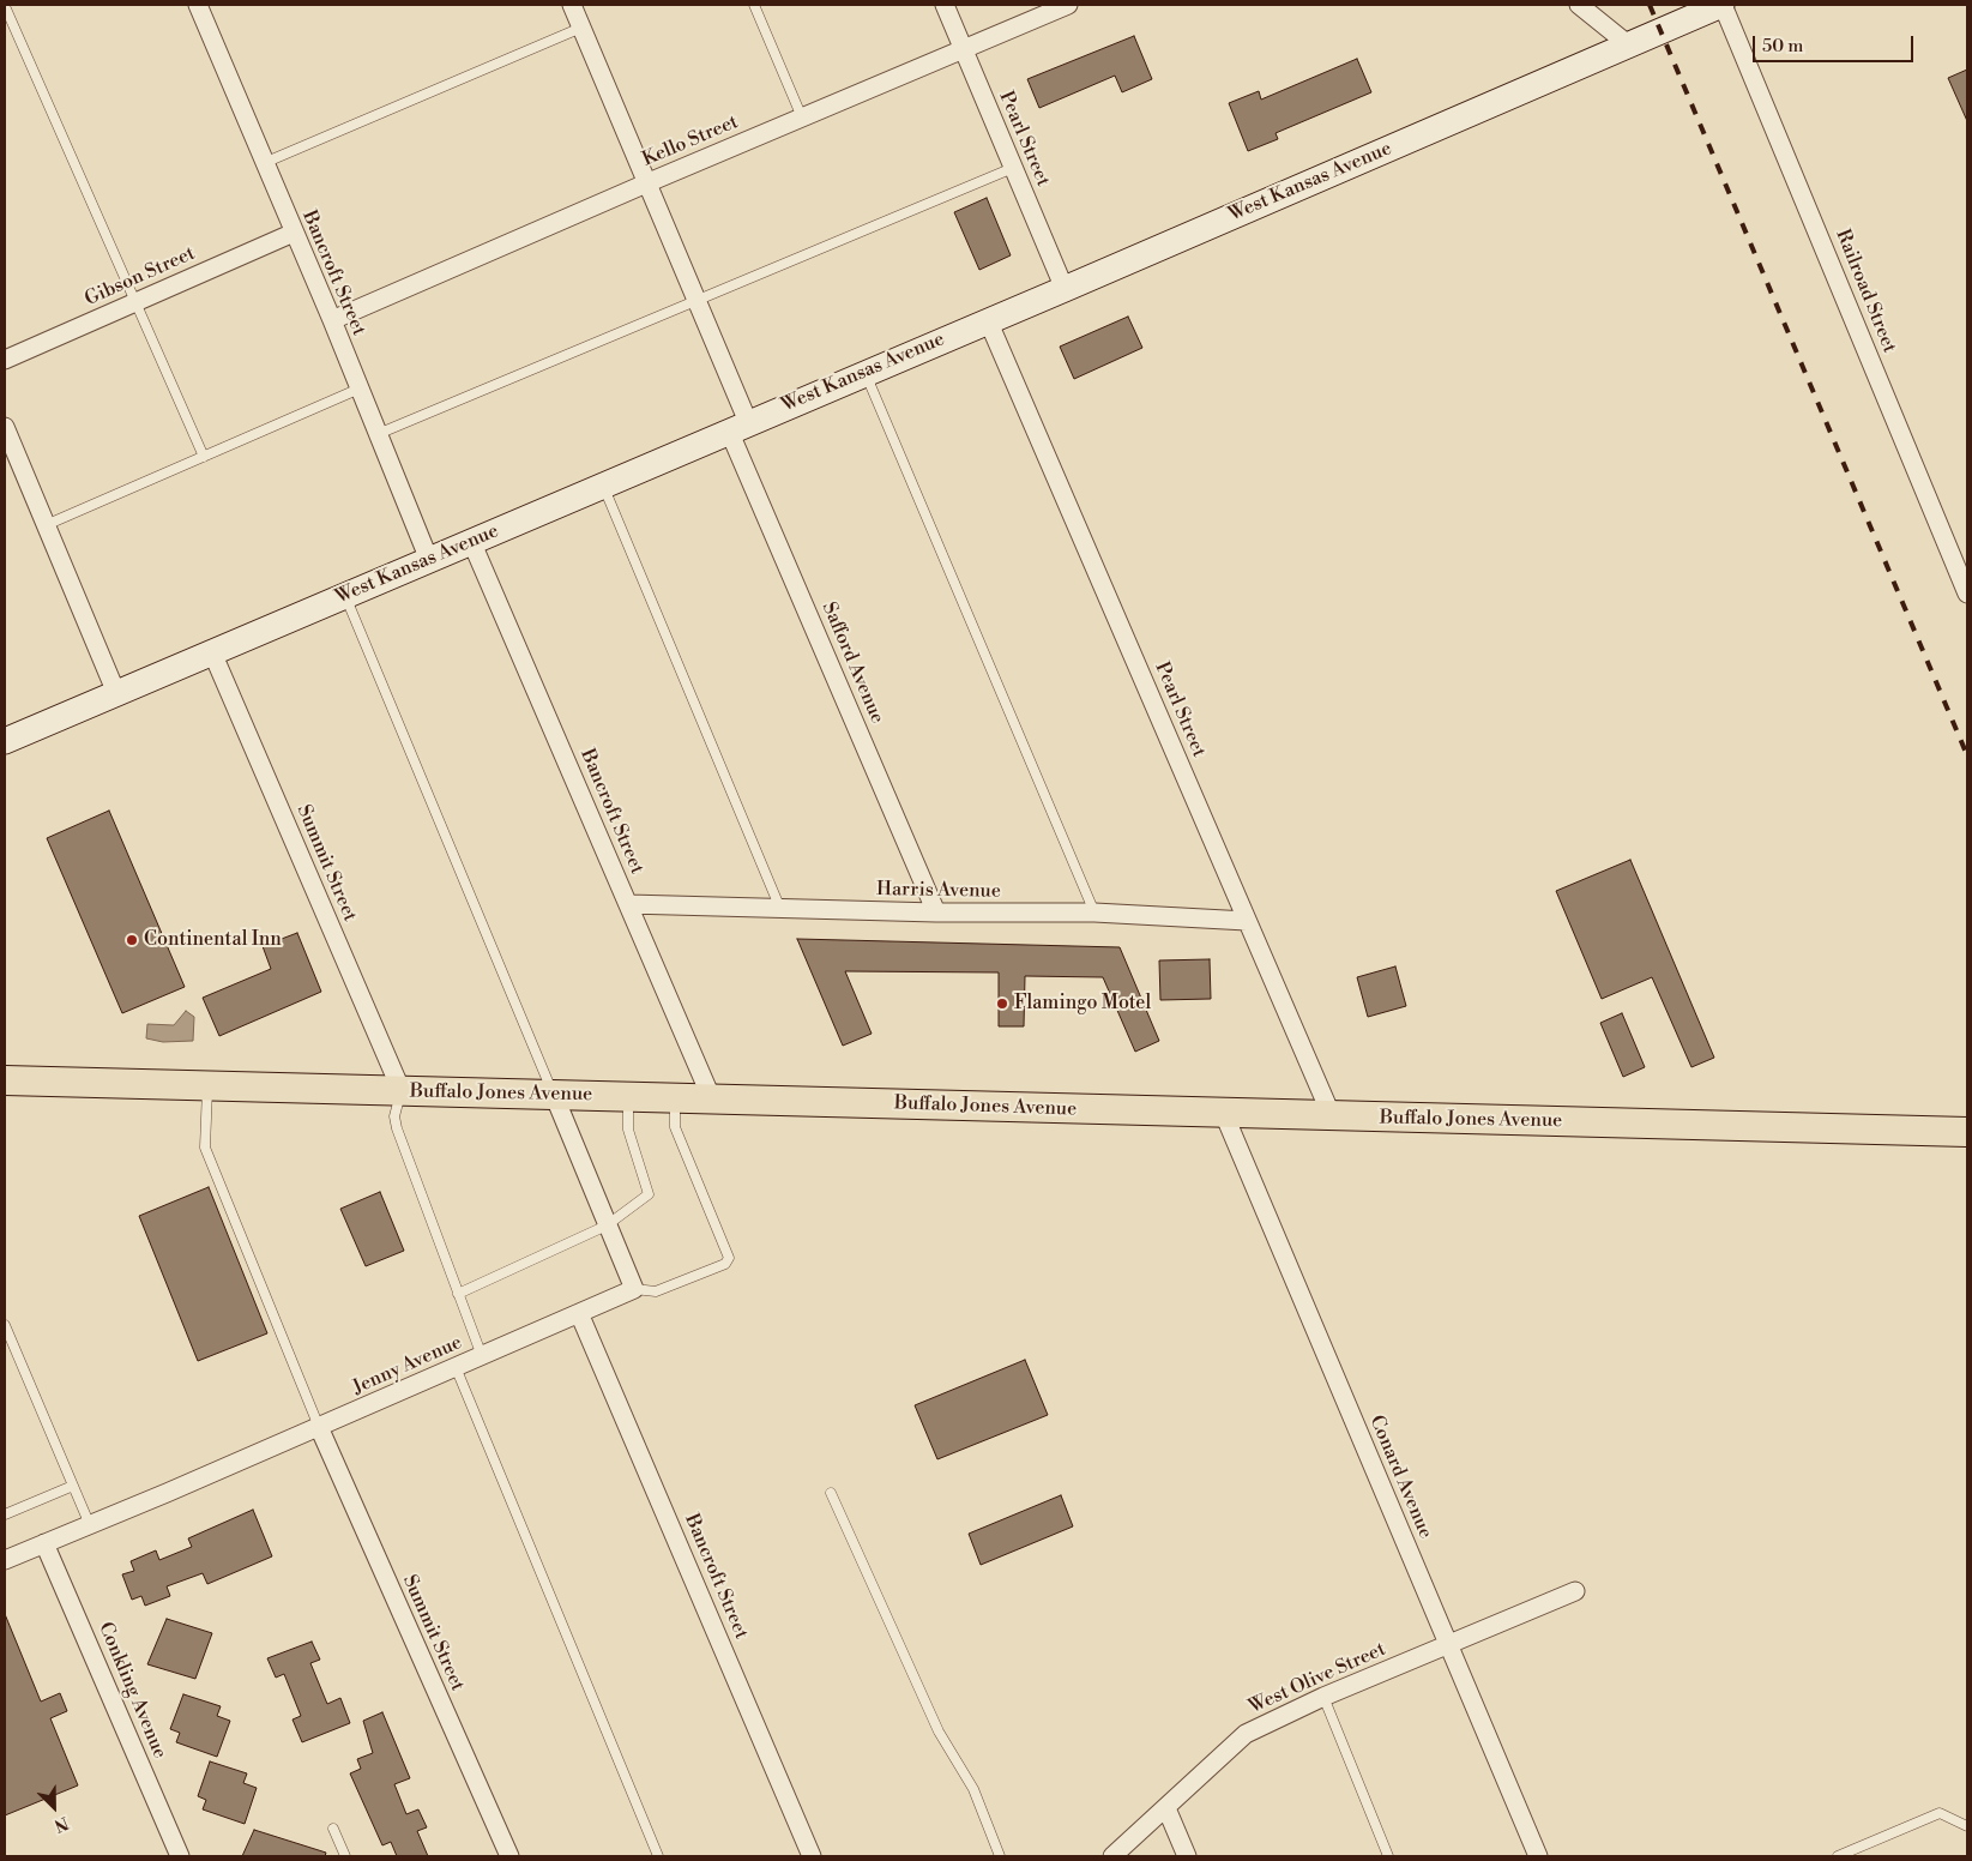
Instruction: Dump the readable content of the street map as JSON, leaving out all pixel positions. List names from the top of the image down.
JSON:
{
  "streets": {
    "main road": ["Buffalo Jones Avenue"],
    "street": [
      "Pearl Street",
      "Kello Street",
      "West Kansas Avenue",
      "Bancroft Street",
      "Gibson Street",
      "Railroad Street",
      "Safford Avenue",
      "Summit Street",
      "Harris Avenue",
      "Jenny Avenue",
      "Conard Avenue",
      "West Olive Street",
      "Conkling Avenue"
    ]
  },
  "crossings": [
    ["Pearl Street", "Kello Street"],
    ["Pearl Street", "West Kansas Avenue"],
    ["Pearl Street", "Harris Avenue"],
    ["Pearl Street", "Buffalo Jones Avenue"],
    ["Kello Street", "Bancroft Street"],
    ["Kello Street", "Safford Avenue"],
    ["West Kansas Avenue", "Bancroft Street"],
    ["West Kansas Avenue", "Railroad Street"],
    ["West Kansas Avenue", "Safford Avenue"],
    ["West Kansas Avenue", "Summit Street"],
    ["Bancroft Street", "Gibson Street"],
    ["Bancroft Street", "Harris Avenue"],
    ["Bancroft Street", "Buffalo Jones Avenue"],
    ["Bancroft Street", "Jenny Avenue"],
    ["Safford Avenue", "Harris Avenue"],
    ["Summit Street", "Buffalo Jones Avenue"],
    ["Summit Street", "Jenny Avenue"],
    ["Buffalo Jones Avenue", "Conard Avenue"],
    ["Jenny Avenue", "Conkling Avenue"],
    ["Conard Avenue", "West Olive Street"]
  ],
  "places": ["Continental Inn", "Flamingo Motel"],
  "scale_bar": "50 m",
  "north": "bottom right"
}
